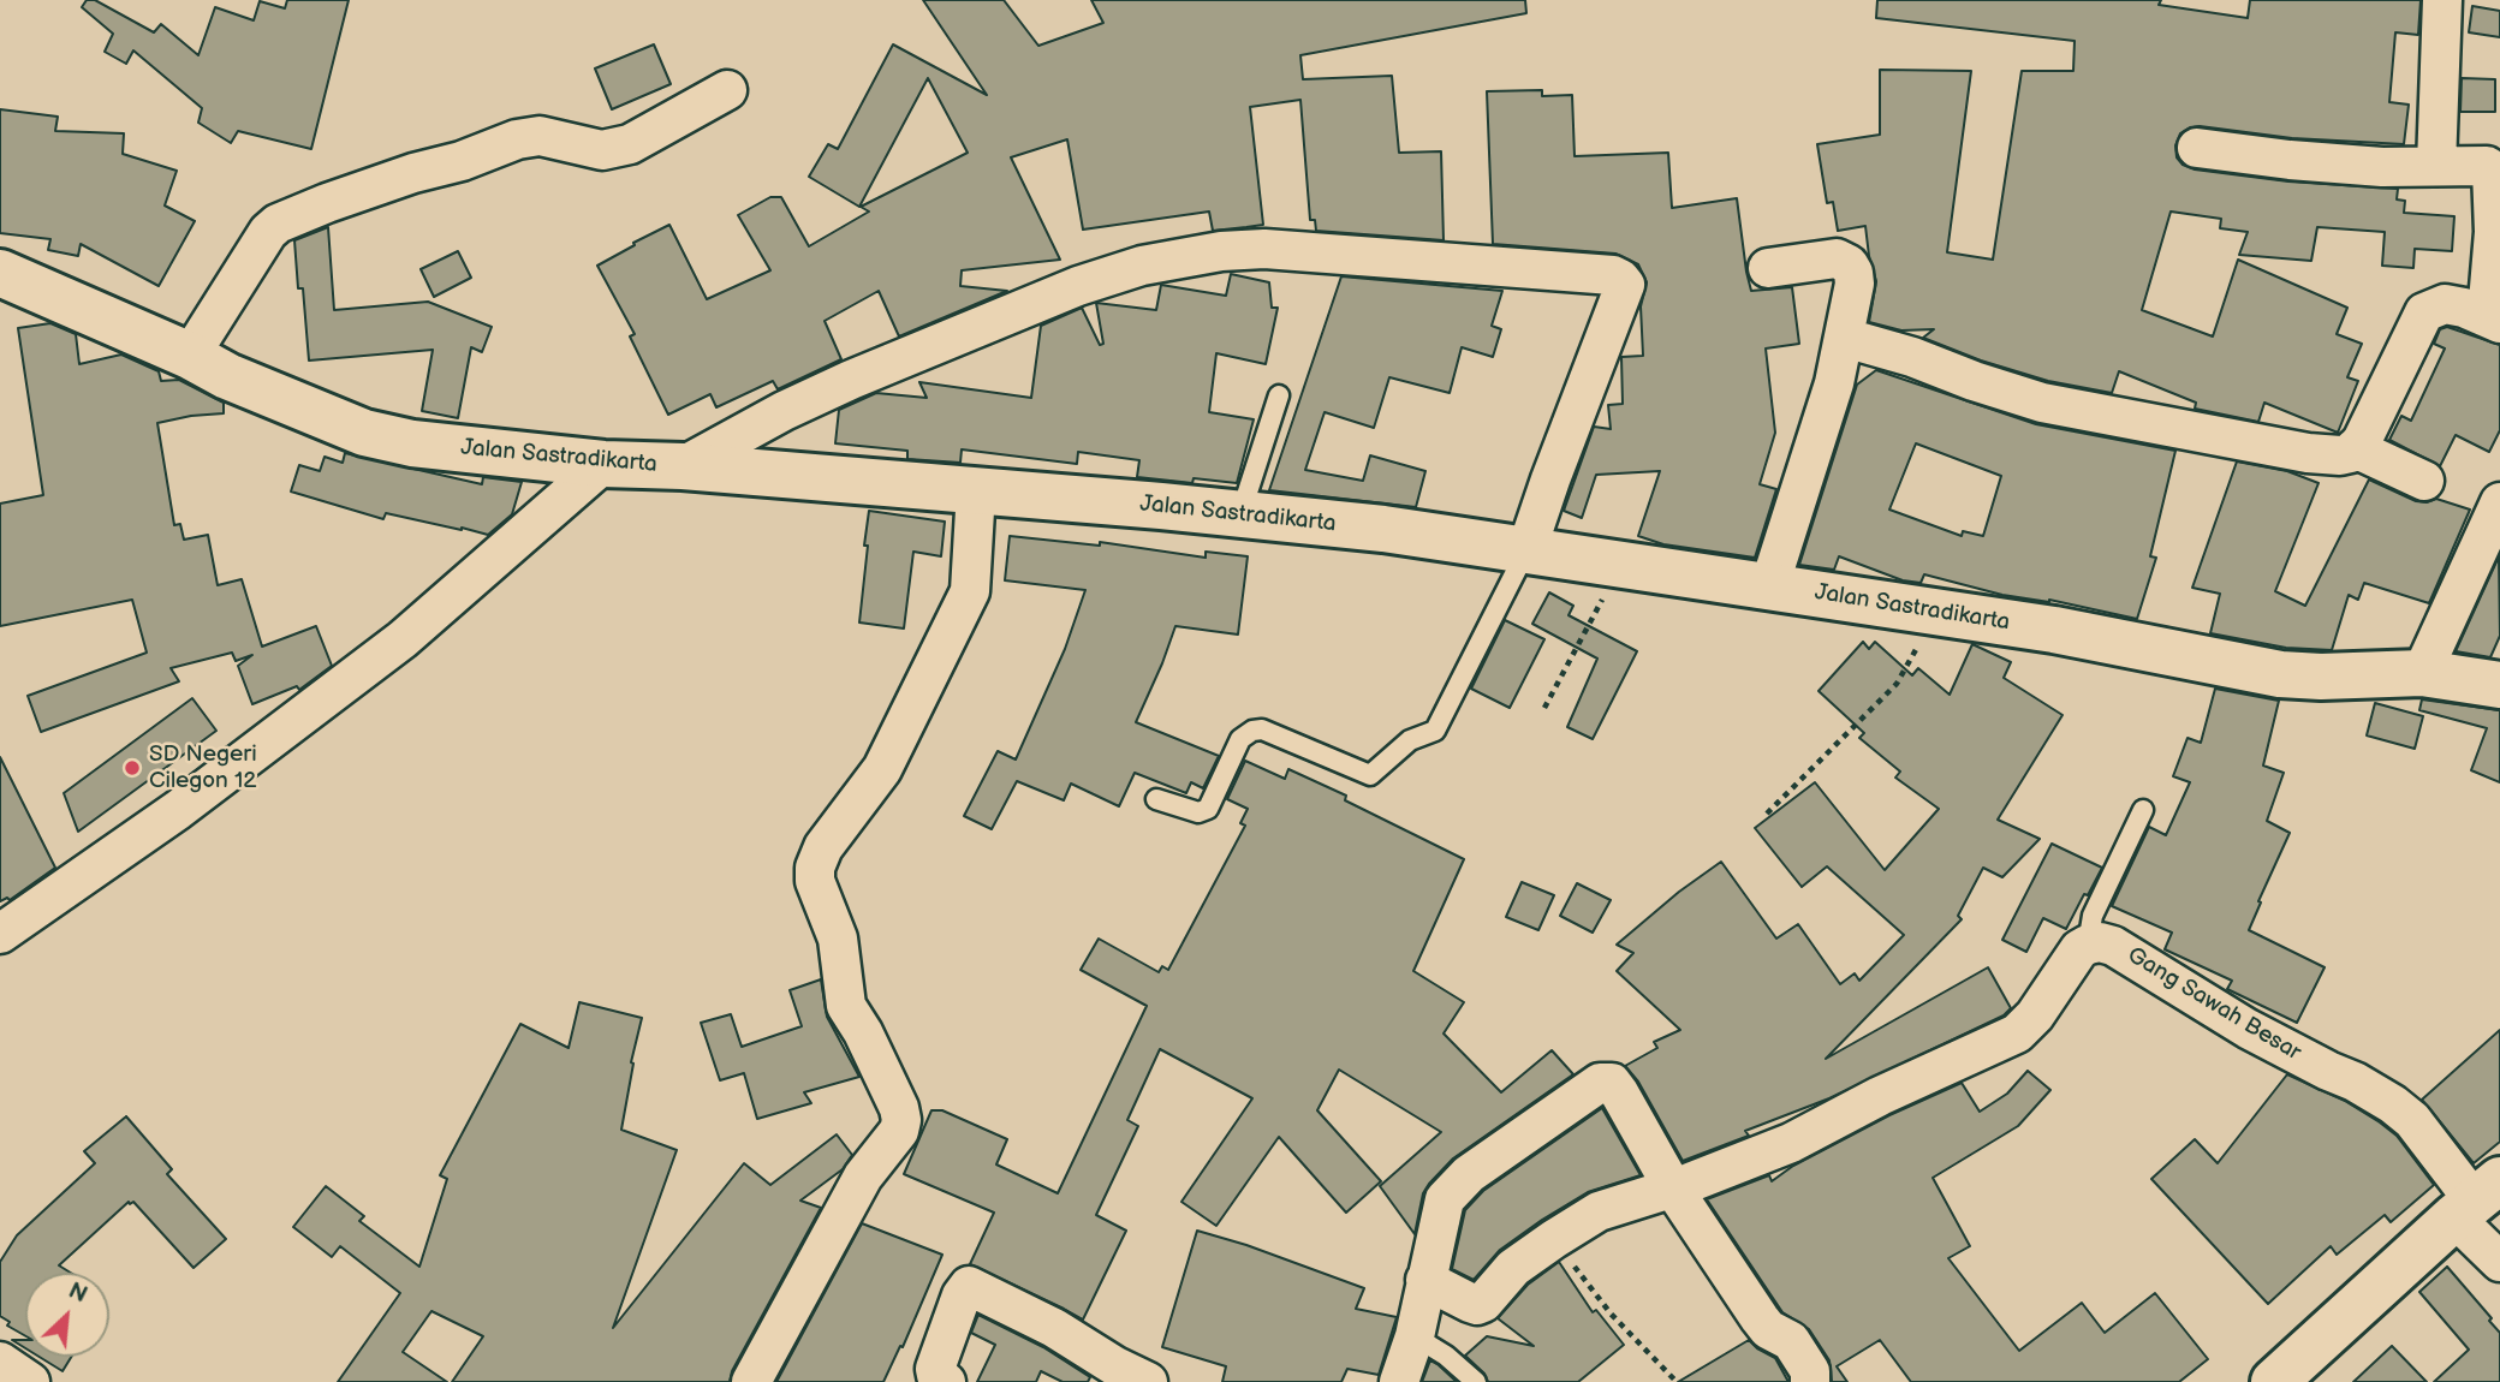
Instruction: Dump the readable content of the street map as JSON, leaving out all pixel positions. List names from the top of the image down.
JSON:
{
  "streets": {
    "street": ["Jalan Sastradikarta", "Gang Sawah Besar"]
  },
  "places": ["SD Negeri Cilegon 12"],
  "north": "top right"
}
